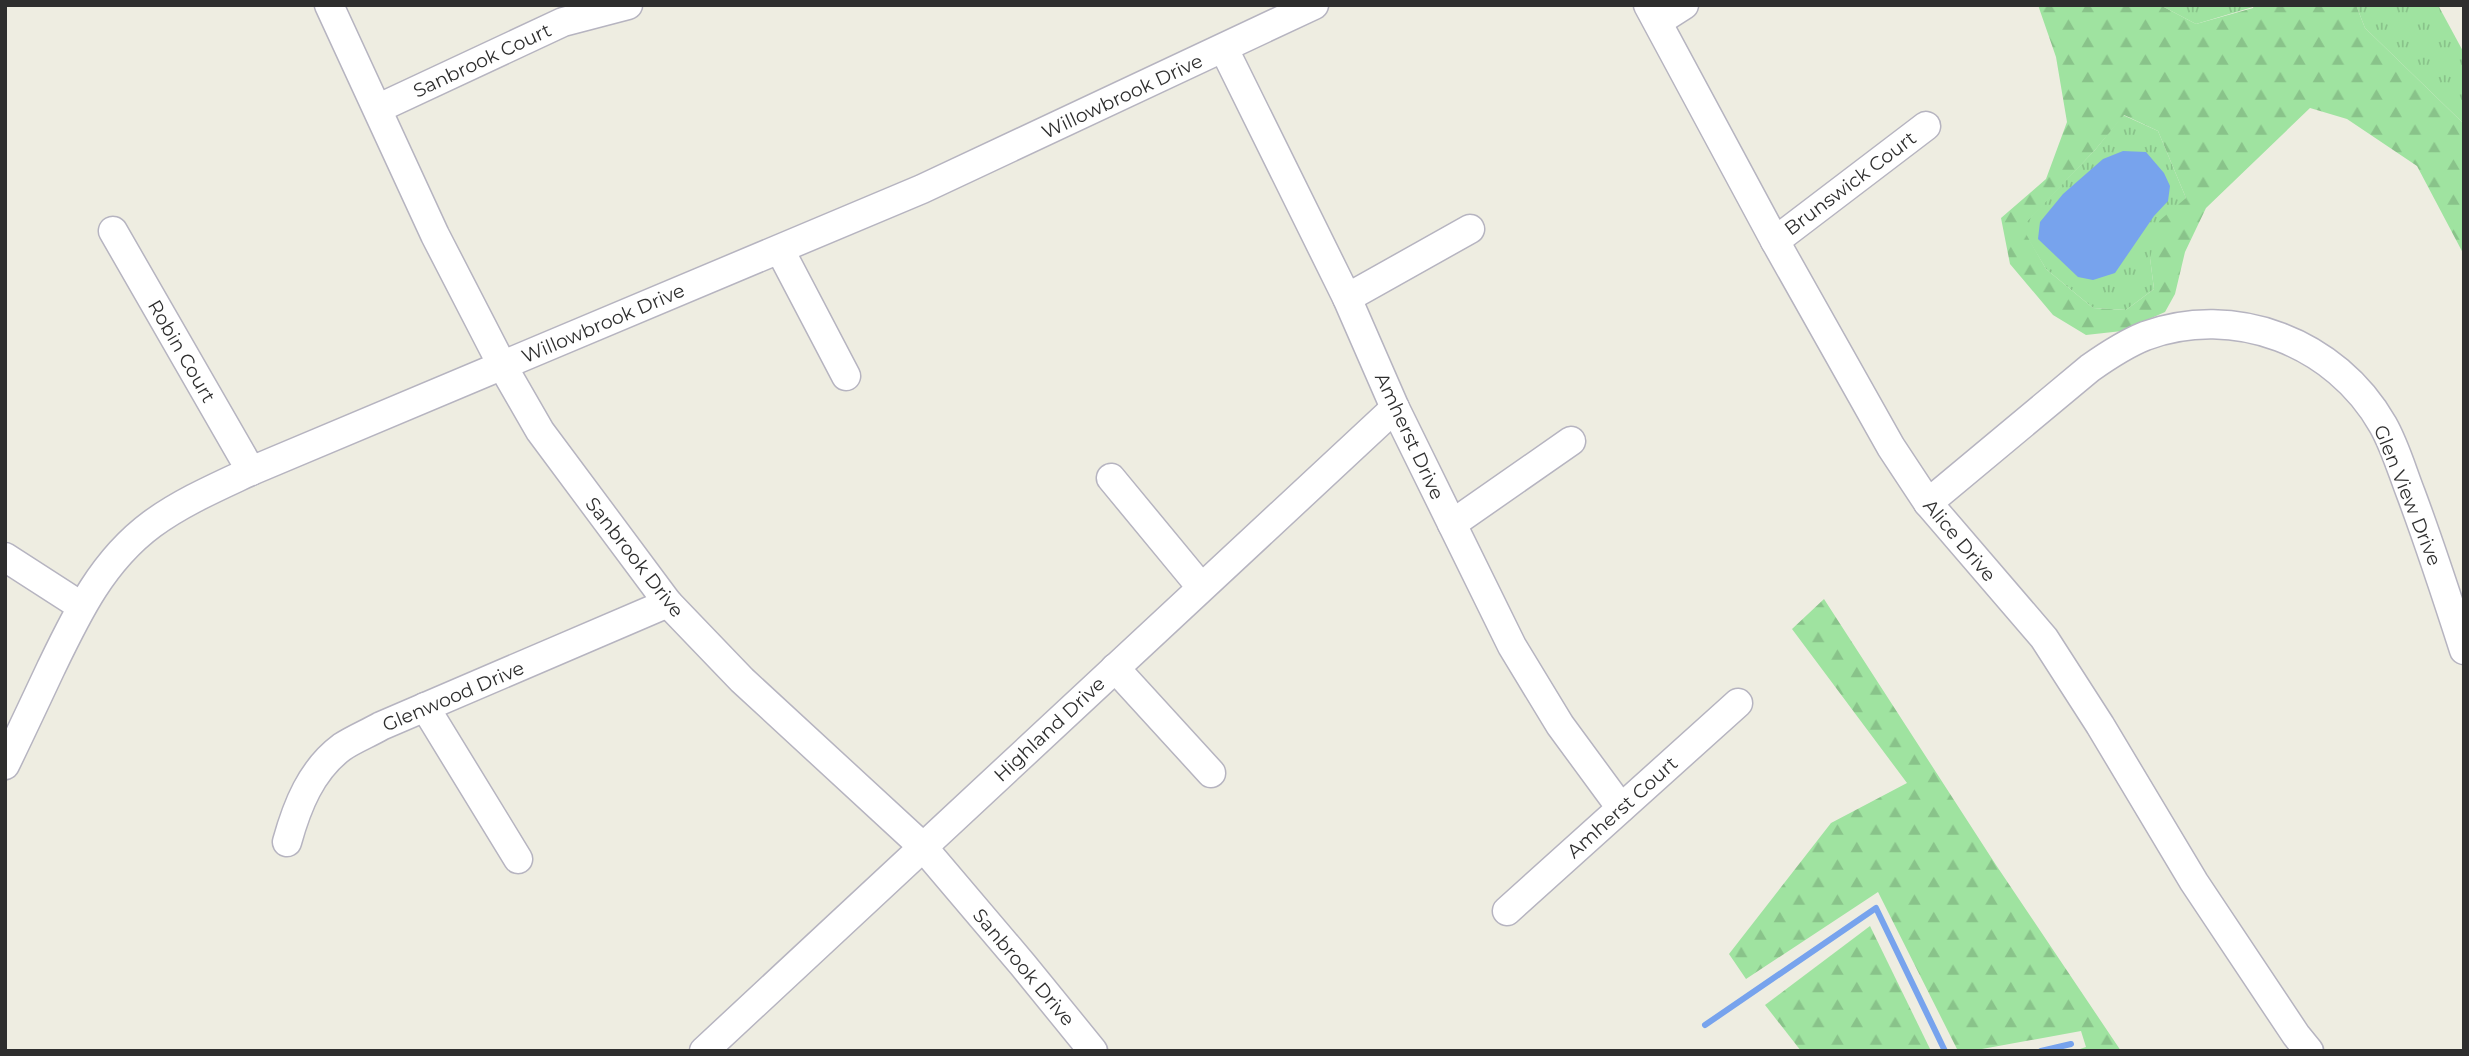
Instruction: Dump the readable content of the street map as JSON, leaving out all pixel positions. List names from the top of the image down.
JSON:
{
  "streets": {
    "street": [
      "Sanbrook Court",
      "Willowbrook Drive",
      "Brunswick Court",
      "Robin Court",
      "Amherst Drive",
      "Glen View Drive",
      "Alice Drive",
      "Sanbrook Drive",
      "Glenwood Drive",
      "Highland Drive",
      "Amherst Court"
    ]
  },
  "crossings": [
    ["Sanbrook Court", "Sanbrook Drive"],
    ["Willowbrook Drive", "Robin Court"],
    ["Willowbrook Drive", "Amherst Drive"],
    ["Willowbrook Drive", "Sanbrook Drive"],
    ["Brunswick Court", "Alice Drive"],
    ["Amherst Drive", "Highland Drive"],
    ["Amherst Drive", "Amherst Court"],
    ["Glen View Drive", "Alice Drive"],
    ["Sanbrook Drive", "Glenwood Drive"],
    ["Sanbrook Drive", "Highland Drive"]
  ]
}
